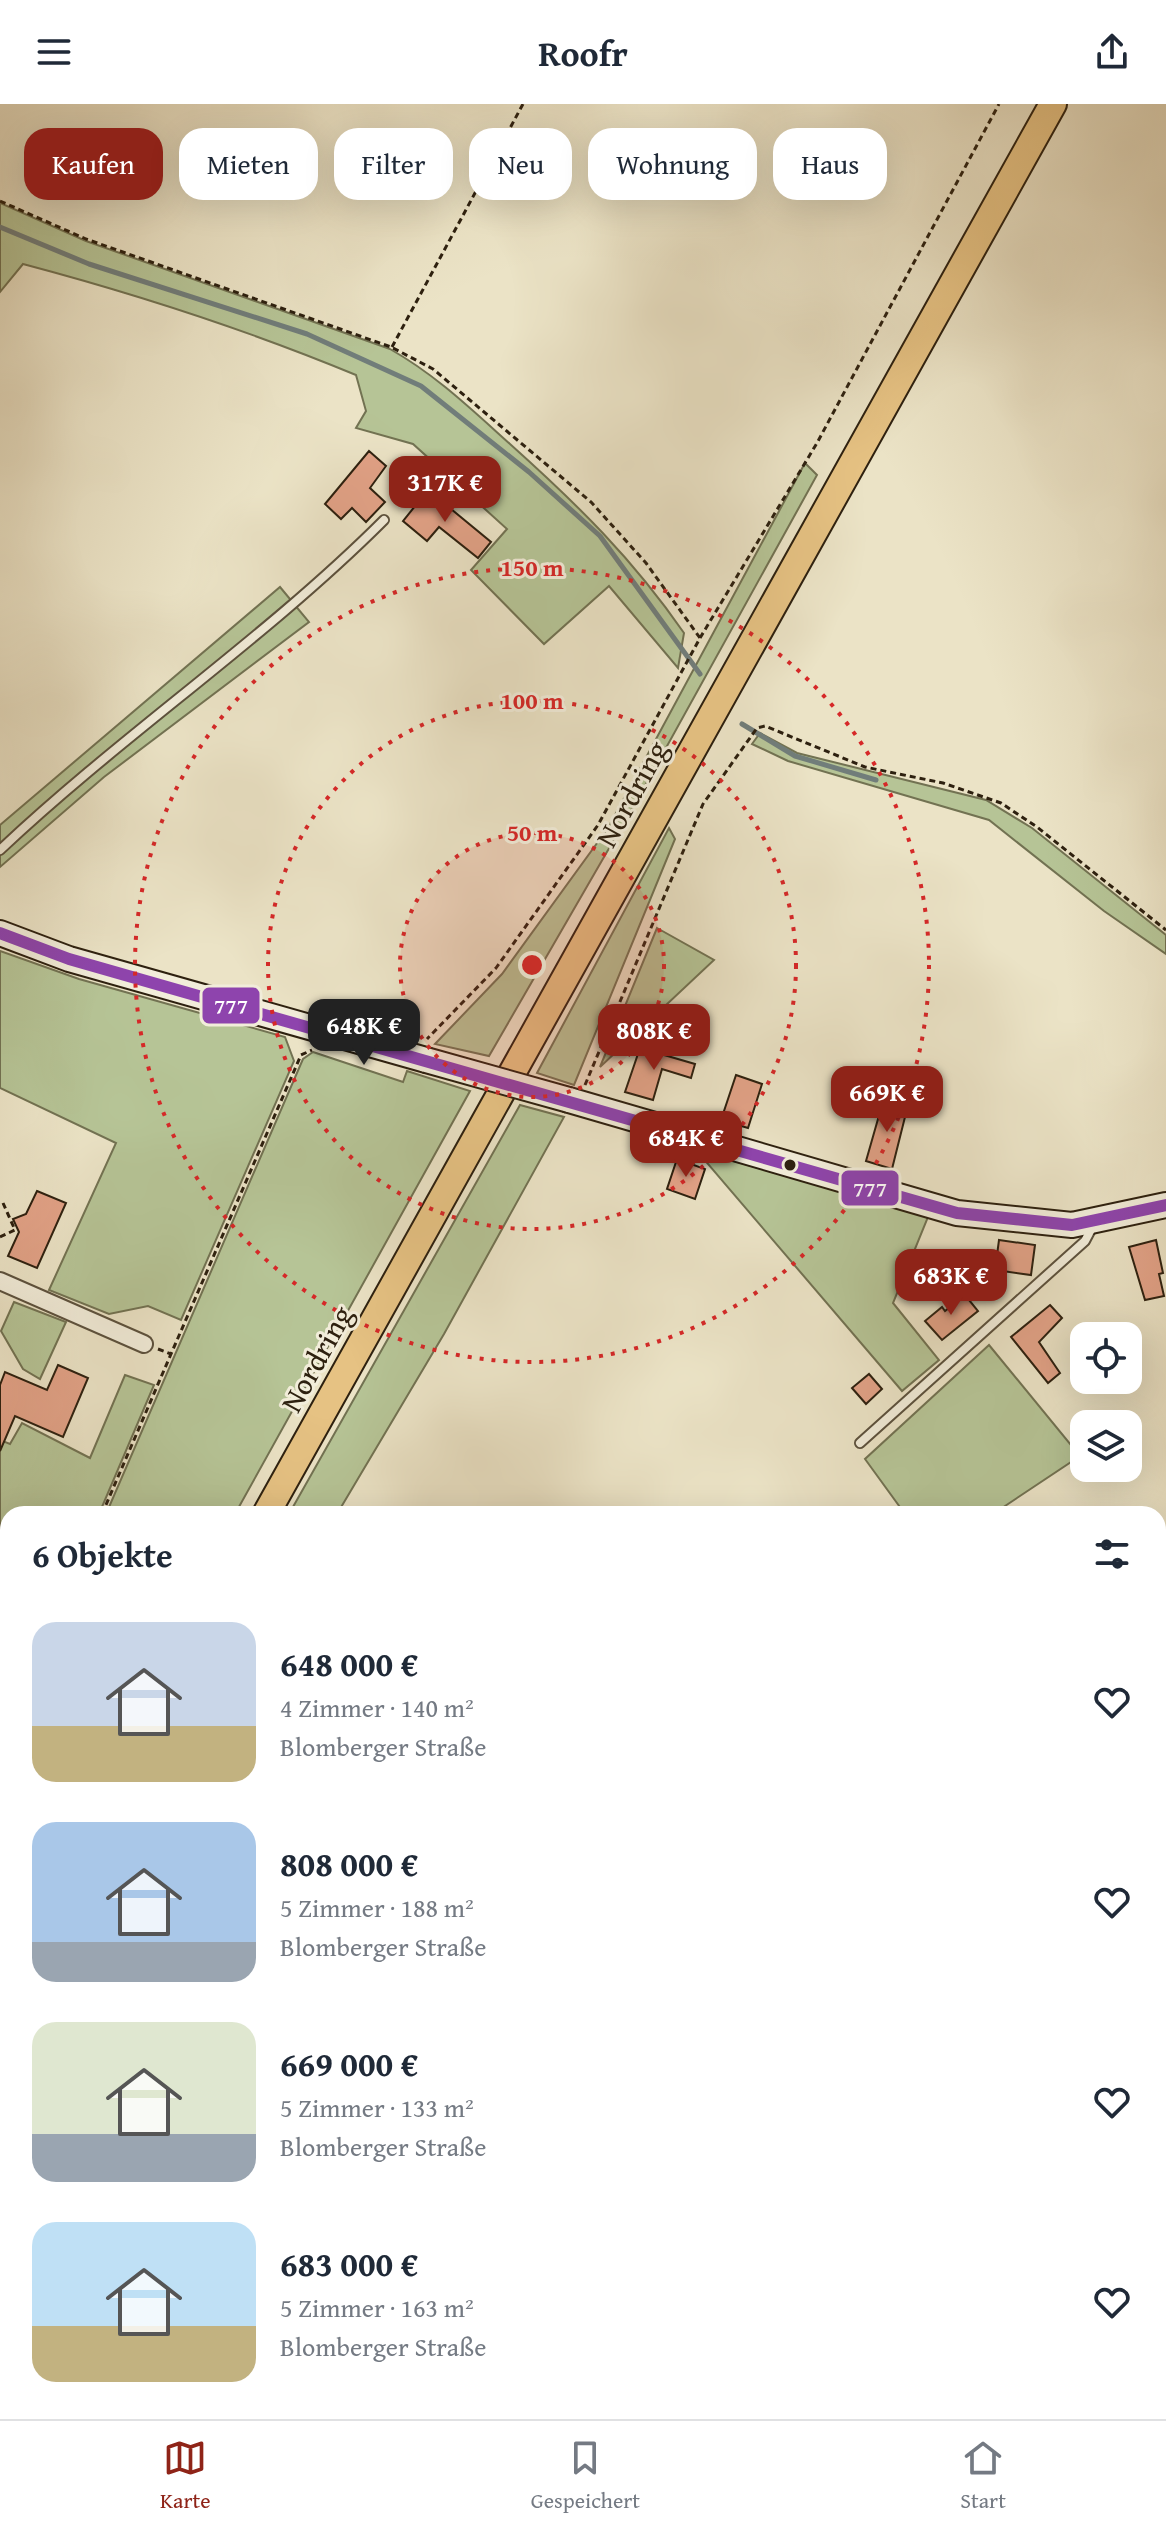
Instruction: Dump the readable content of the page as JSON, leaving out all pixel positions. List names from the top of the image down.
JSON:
{
  "streets": {
    "main road": ["Nordring"]
  },
  "lines": ["transit line 777"],
  "page": {
    "header": "Roofr",
    "chip": [
      "Kaufen",
      "Mieten",
      "Filter",
      "Neu",
      "Wohnung",
      "Haus"
    ],
    "price": [
      "317K €",
      "648K €",
      "808K €",
      "669K €",
      "684K €",
      "683K €"
    ],
    "heading": "6 Objekte",
    "list": [
      {
        "name": "648 000 €",
        "note": "4 Zimmer · 140 m² · Blomberger Straße"
      },
      {
        "name": "808 000 €",
        "note": "5 Zimmer · 188 m² · Blomberger Straße"
      },
      {
        "name": "669 000 €",
        "note": "5 Zimmer · 133 m² · Blomberger Straße"
      },
      {
        "name": "683 000 €",
        "note": "5 Zimmer · 163 m² · Blomberger Straße"
      }
    ],
    "tabs": ["Karte", "Gespeichert", "Start"]
  },
  "rings": ["150 m", "100 m", "50 m"]
}
